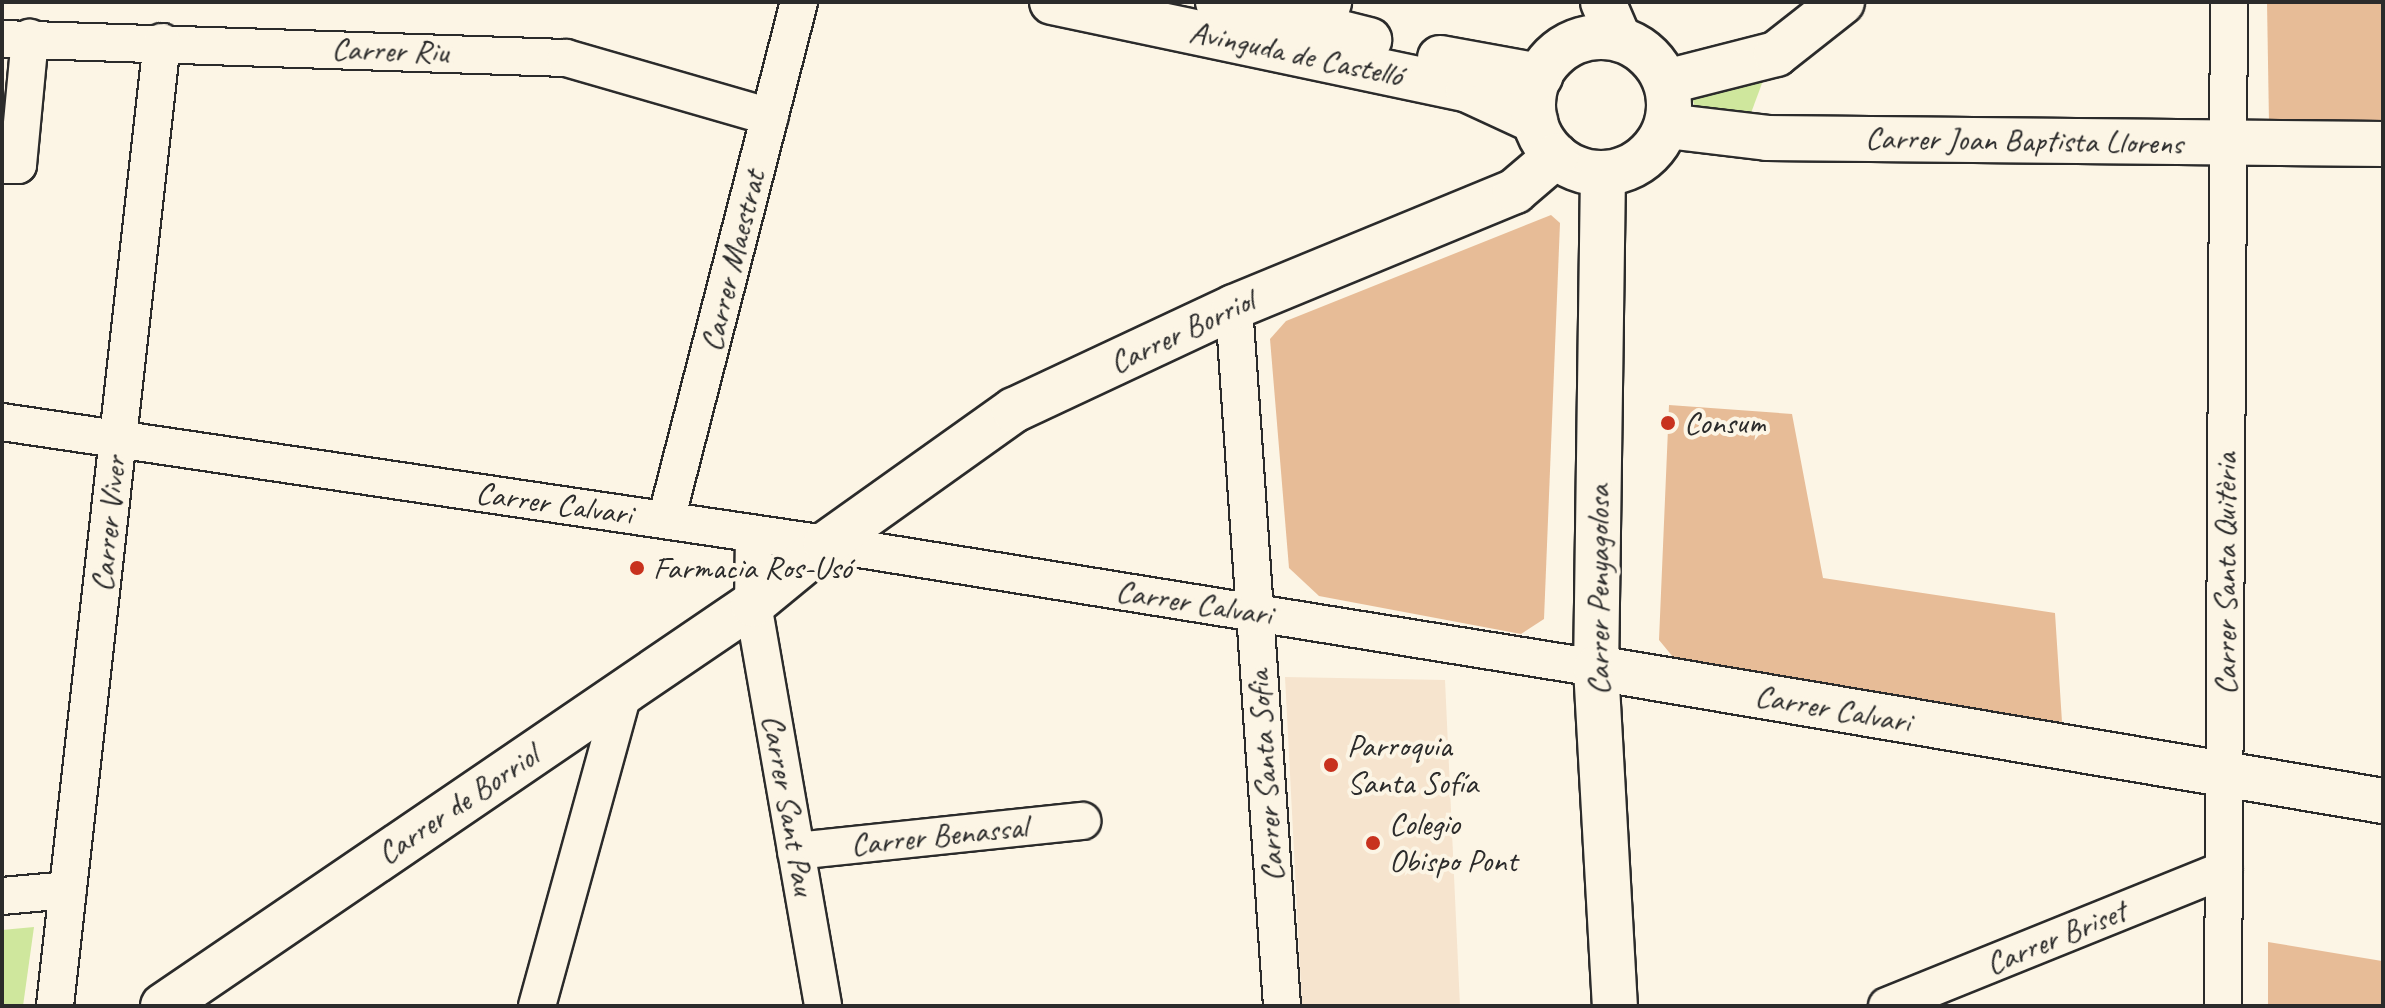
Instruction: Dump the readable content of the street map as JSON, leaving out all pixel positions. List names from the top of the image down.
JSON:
{
  "streets": {
    "street": [
      "Carrer Riu",
      "Avinguda de Castelló",
      "Carrer Joan Baptista Llorens",
      "Carrer Maestrat",
      "Carrer Borriol",
      "Carrer Calvari",
      "Carrer Viver",
      "Carrer Santa Quitèria",
      "Carrer Penyagolosa",
      "Carrer Santa Sofia",
      "Carrer de Borriol",
      "Carrer Sant Pau",
      "Carrer Benassal",
      "Carrer Briset"
    ]
  },
  "crossings": [
    ["Carrer Riu", "Carrer Maestrat"],
    ["Carrer Riu", "Carrer Viver"],
    ["Avinguda de Castelló", "Carrer Joan Baptista Llorens"],
    ["Avinguda de Castelló", "Carrer Borriol"],
    ["Avinguda de Castelló", "Carrer Penyagolosa"],
    ["Carrer Joan Baptista Llorens", "Carrer Borriol"],
    ["Carrer Joan Baptista Llorens", "Carrer Santa Quitèria"],
    ["Carrer Joan Baptista Llorens", "Carrer Penyagolosa"],
    ["Carrer Maestrat", "Carrer Calvari"],
    ["Carrer Borriol", "Carrer Calvari"],
    ["Carrer Borriol", "Carrer Penyagolosa"],
    ["Carrer Borriol", "Carrer Santa Sofia"],
    ["Carrer Borriol", "Carrer de Borriol"],
    ["Carrer Calvari", "Carrer Viver"],
    ["Carrer Calvari", "Carrer Santa Quitèria"],
    ["Carrer Calvari", "Carrer Penyagolosa"],
    ["Carrer Calvari", "Carrer Santa Sofia"],
    ["Carrer Calvari", "Carrer de Borriol"],
    ["Carrer Santa Quitèria", "Carrer Briset"],
    ["Carrer de Borriol", "Carrer Sant Pau"],
    ["Carrer Sant Pau", "Carrer Benassal"]
  ],
  "places": [
    "Consum",
    "Farmacia Ros-Usó",
    "Parroquia Santa Sofía",
    "Colegio Obispo Pont"
  ]
}
